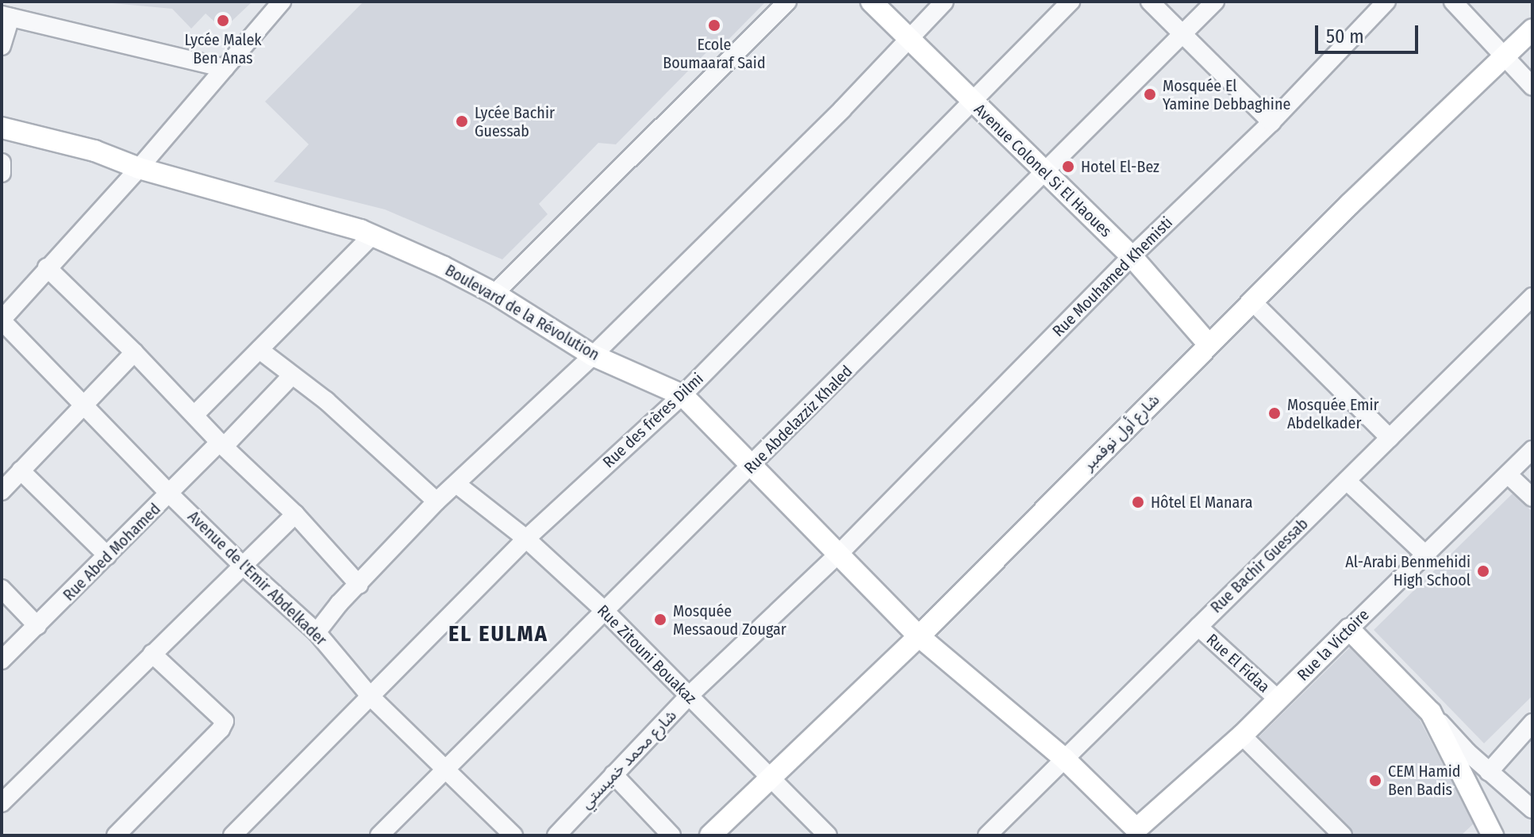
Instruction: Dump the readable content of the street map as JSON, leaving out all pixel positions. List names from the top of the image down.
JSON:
{
  "streets": {
    "main road": [
      "Avenue Colonel Si El Haoues",
      "Boulevard de la Révolution",
      "شارع أول نوفمبر",
      "Rue la Victoire"
    ],
    "street": [
      "Rue Mouhamed Khemisti",
      "Rue Abdelazziz Khaled",
      "Rue des frères Dilmi",
      "Rue Abed Mohamed",
      "Rue Bachir Guessab",
      "Avenue de l'Emir Abdelkader",
      "Rue Zitouni Bouakaz",
      "Rue El Fidaa",
      "شارع محمد خميستي"
    ]
  },
  "crossings": [
    ["Avenue Colonel Si El Haoues", "Rue Mouhamed Khemisti"],
    ["Avenue Colonel Si El Haoues", "Rue Abdelazziz Khaled"],
    ["Avenue Colonel Si El Haoues", "Rue des frères Dilmi"],
    ["Avenue Colonel Si El Haoues", "شارع أول نوفمبر"],
    ["Rue Mouhamed Khemisti", "Boulevard de la Révolution"],
    ["Rue Mouhamed Khemisti", "شارع محمد خميستي"],
    ["Boulevard de la Révolution", "Rue Abdelazziz Khaled"],
    ["Boulevard de la Révolution", "Rue des frères Dilmi"],
    ["Boulevard de la Révolution", "شارع أول نوفمبر"],
    ["Boulevard de la Révolution", "Rue Bachir Guessab"],
    ["Boulevard de la Révolution", "Rue la Victoire"],
    ["Boulevard de la Révolution", "شارع محمد خميستي"],
    ["Rue Abdelazziz Khaled", "Avenue de l'Emir Abdelkader"],
    ["Rue Abdelazziz Khaled", "Rue Zitouni Bouakaz"],
    ["Rue des frères Dilmi", "Avenue de l'Emir Abdelkader"],
    ["Rue des frères Dilmi", "Rue Zitouni Bouakaz"],
    ["شارع أول نوفمبر", "Rue Zitouni Bouakaz"],
    ["Rue Abed Mohamed", "Avenue de l'Emir Abdelkader"],
    ["Rue Bachir Guessab", "Rue El Fidaa"],
    ["Rue la Victoire", "Rue El Fidaa"],
    ["Rue Zitouni Bouakaz", "شارع محمد خميستي"]
  ],
  "districts": ["EL EULMA"],
  "places": [
    "Lycée Malek Ben Anas",
    "Ecole Boumaaraf Said",
    "Mosquée El Yamine Debbaghine",
    "Lycée Bachir Guessab",
    "Hotel El-Bez",
    "Mosquée Emir Abdelkader",
    "Hôtel El Manara",
    "Al-Arabi Benmehidi High School",
    "Mosquée Messaoud Zougar",
    "CEM Hamid Ben Badis"
  ],
  "scale_bar": "50 m"
}
